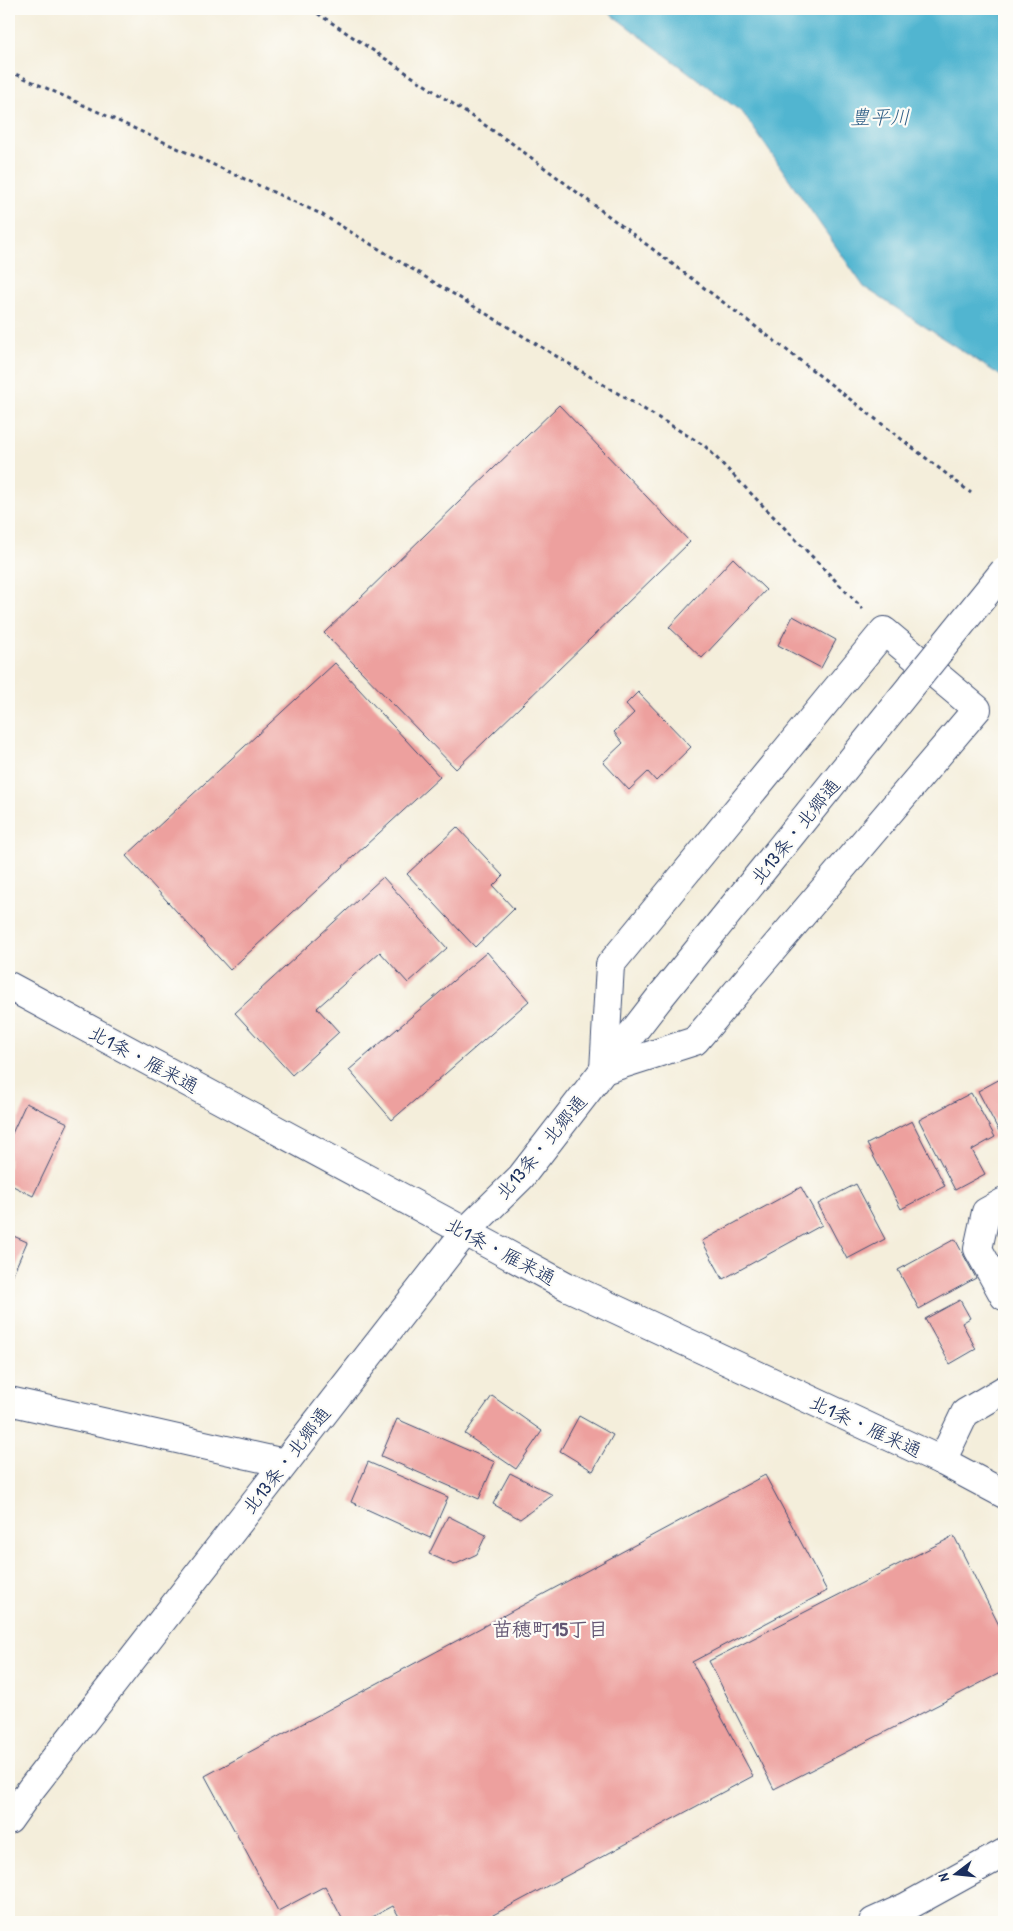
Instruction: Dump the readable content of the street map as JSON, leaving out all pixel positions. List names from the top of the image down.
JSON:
{
  "streets": {
    "main road": ["北13条・北郷通", "北1条・雁来通"]
  },
  "crossings": [
    ["北13条・北郷通", "北1条・雁来通"]
  ],
  "districts": ["苗穂町15丁目"],
  "water": ["豊平川"],
  "north": "left"
}
